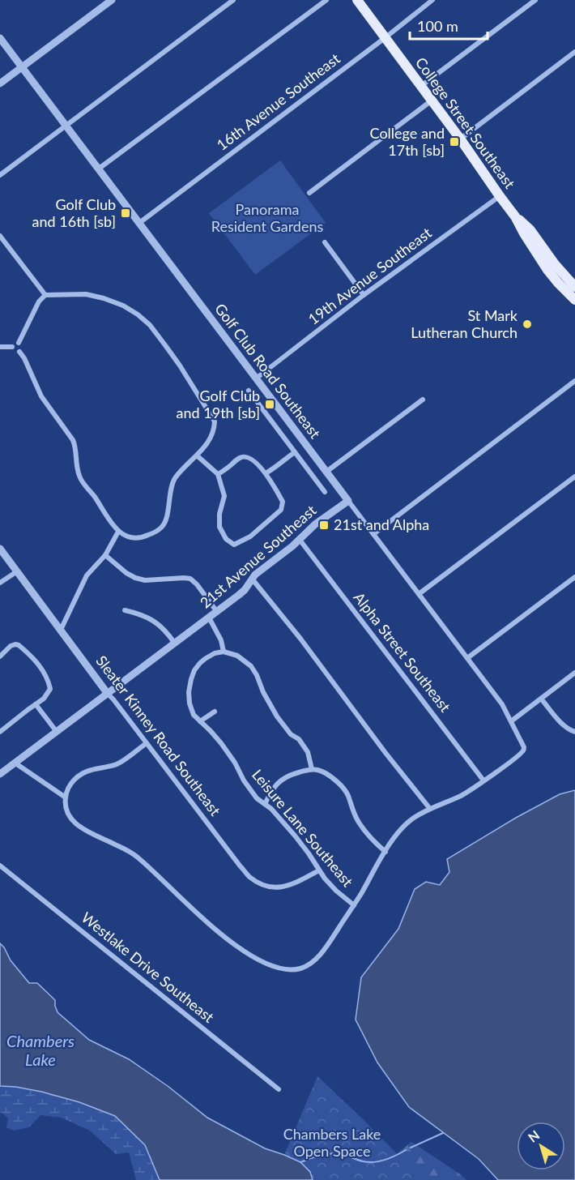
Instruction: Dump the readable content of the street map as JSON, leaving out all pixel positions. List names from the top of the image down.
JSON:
{
  "streets": {
    "main road": ["College Street Southeast"],
    "street": [
      "16th Avenue Southeast",
      "19th Avenue Southeast",
      "Golf Club Road Southeast",
      "21st Avenue Southeast",
      "Alpha Street Southeast",
      "Sleater Kinney Road Southeast",
      "Leisure Lane Southeast",
      "Westlake Drive Southeast"
    ]
  },
  "crossings": [
    ["16th Avenue Southeast", "College Street Southeast"],
    ["16th Avenue Southeast", "Golf Club Road Southeast"],
    ["College Street Southeast", "19th Avenue Southeast"],
    ["19th Avenue Southeast", "Golf Club Road Southeast"],
    ["Golf Club Road Southeast", "21st Avenue Southeast"],
    ["Golf Club Road Southeast", "Alpha Street Southeast"],
    ["21st Avenue Southeast", "Alpha Street Southeast"],
    ["21st Avenue Southeast", "Sleater Kinney Road Southeast"],
    ["Sleater Kinney Road Southeast", "Leisure Lane Southeast"]
  ],
  "water": ["Chambers Lake"],
  "parks": ["Panorama Resident Gardens", "Chambers Lake Open Space"],
  "places": {
    "transit": [
      "College and 17th [sb]",
      "Golf Club and 16th [sb]",
      "Golf Club and 19th [sb]",
      "21st and Alpha"
    ],
    "other": ["St Mark Lutheran Church"]
  },
  "scale_bar": "100 m",
  "north": "top left"
}
